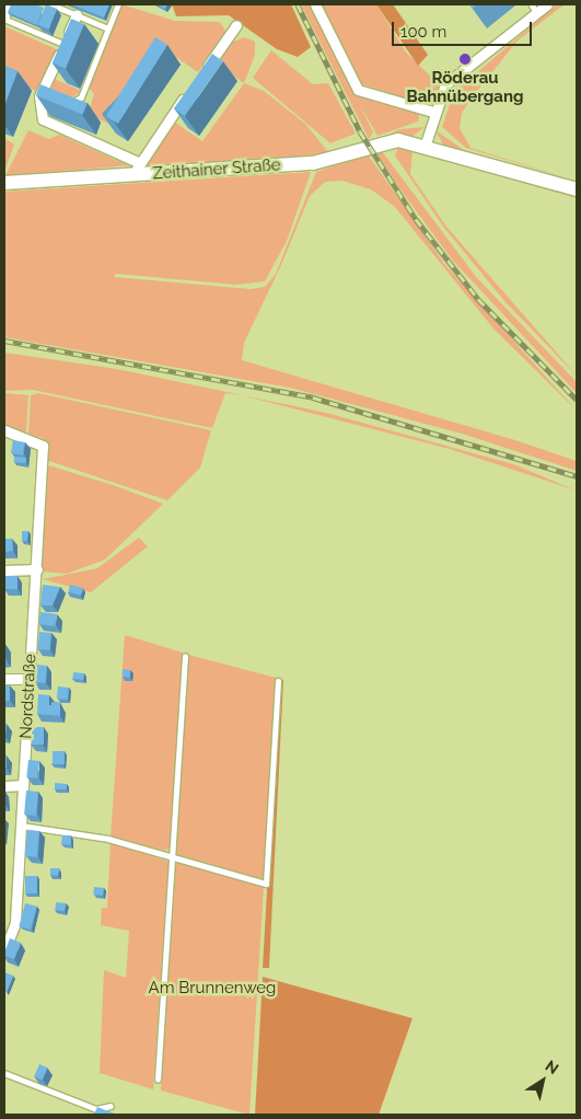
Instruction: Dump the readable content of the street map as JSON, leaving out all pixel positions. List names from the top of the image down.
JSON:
{
  "streets": {
    "street": ["Zeithainer Straße", "Nordstraße"]
  },
  "parks": ["Am Brunnenweg"],
  "places": ["Röderau Bahnübergang"],
  "scale_bar": "100 m",
  "north": "top right"
}
